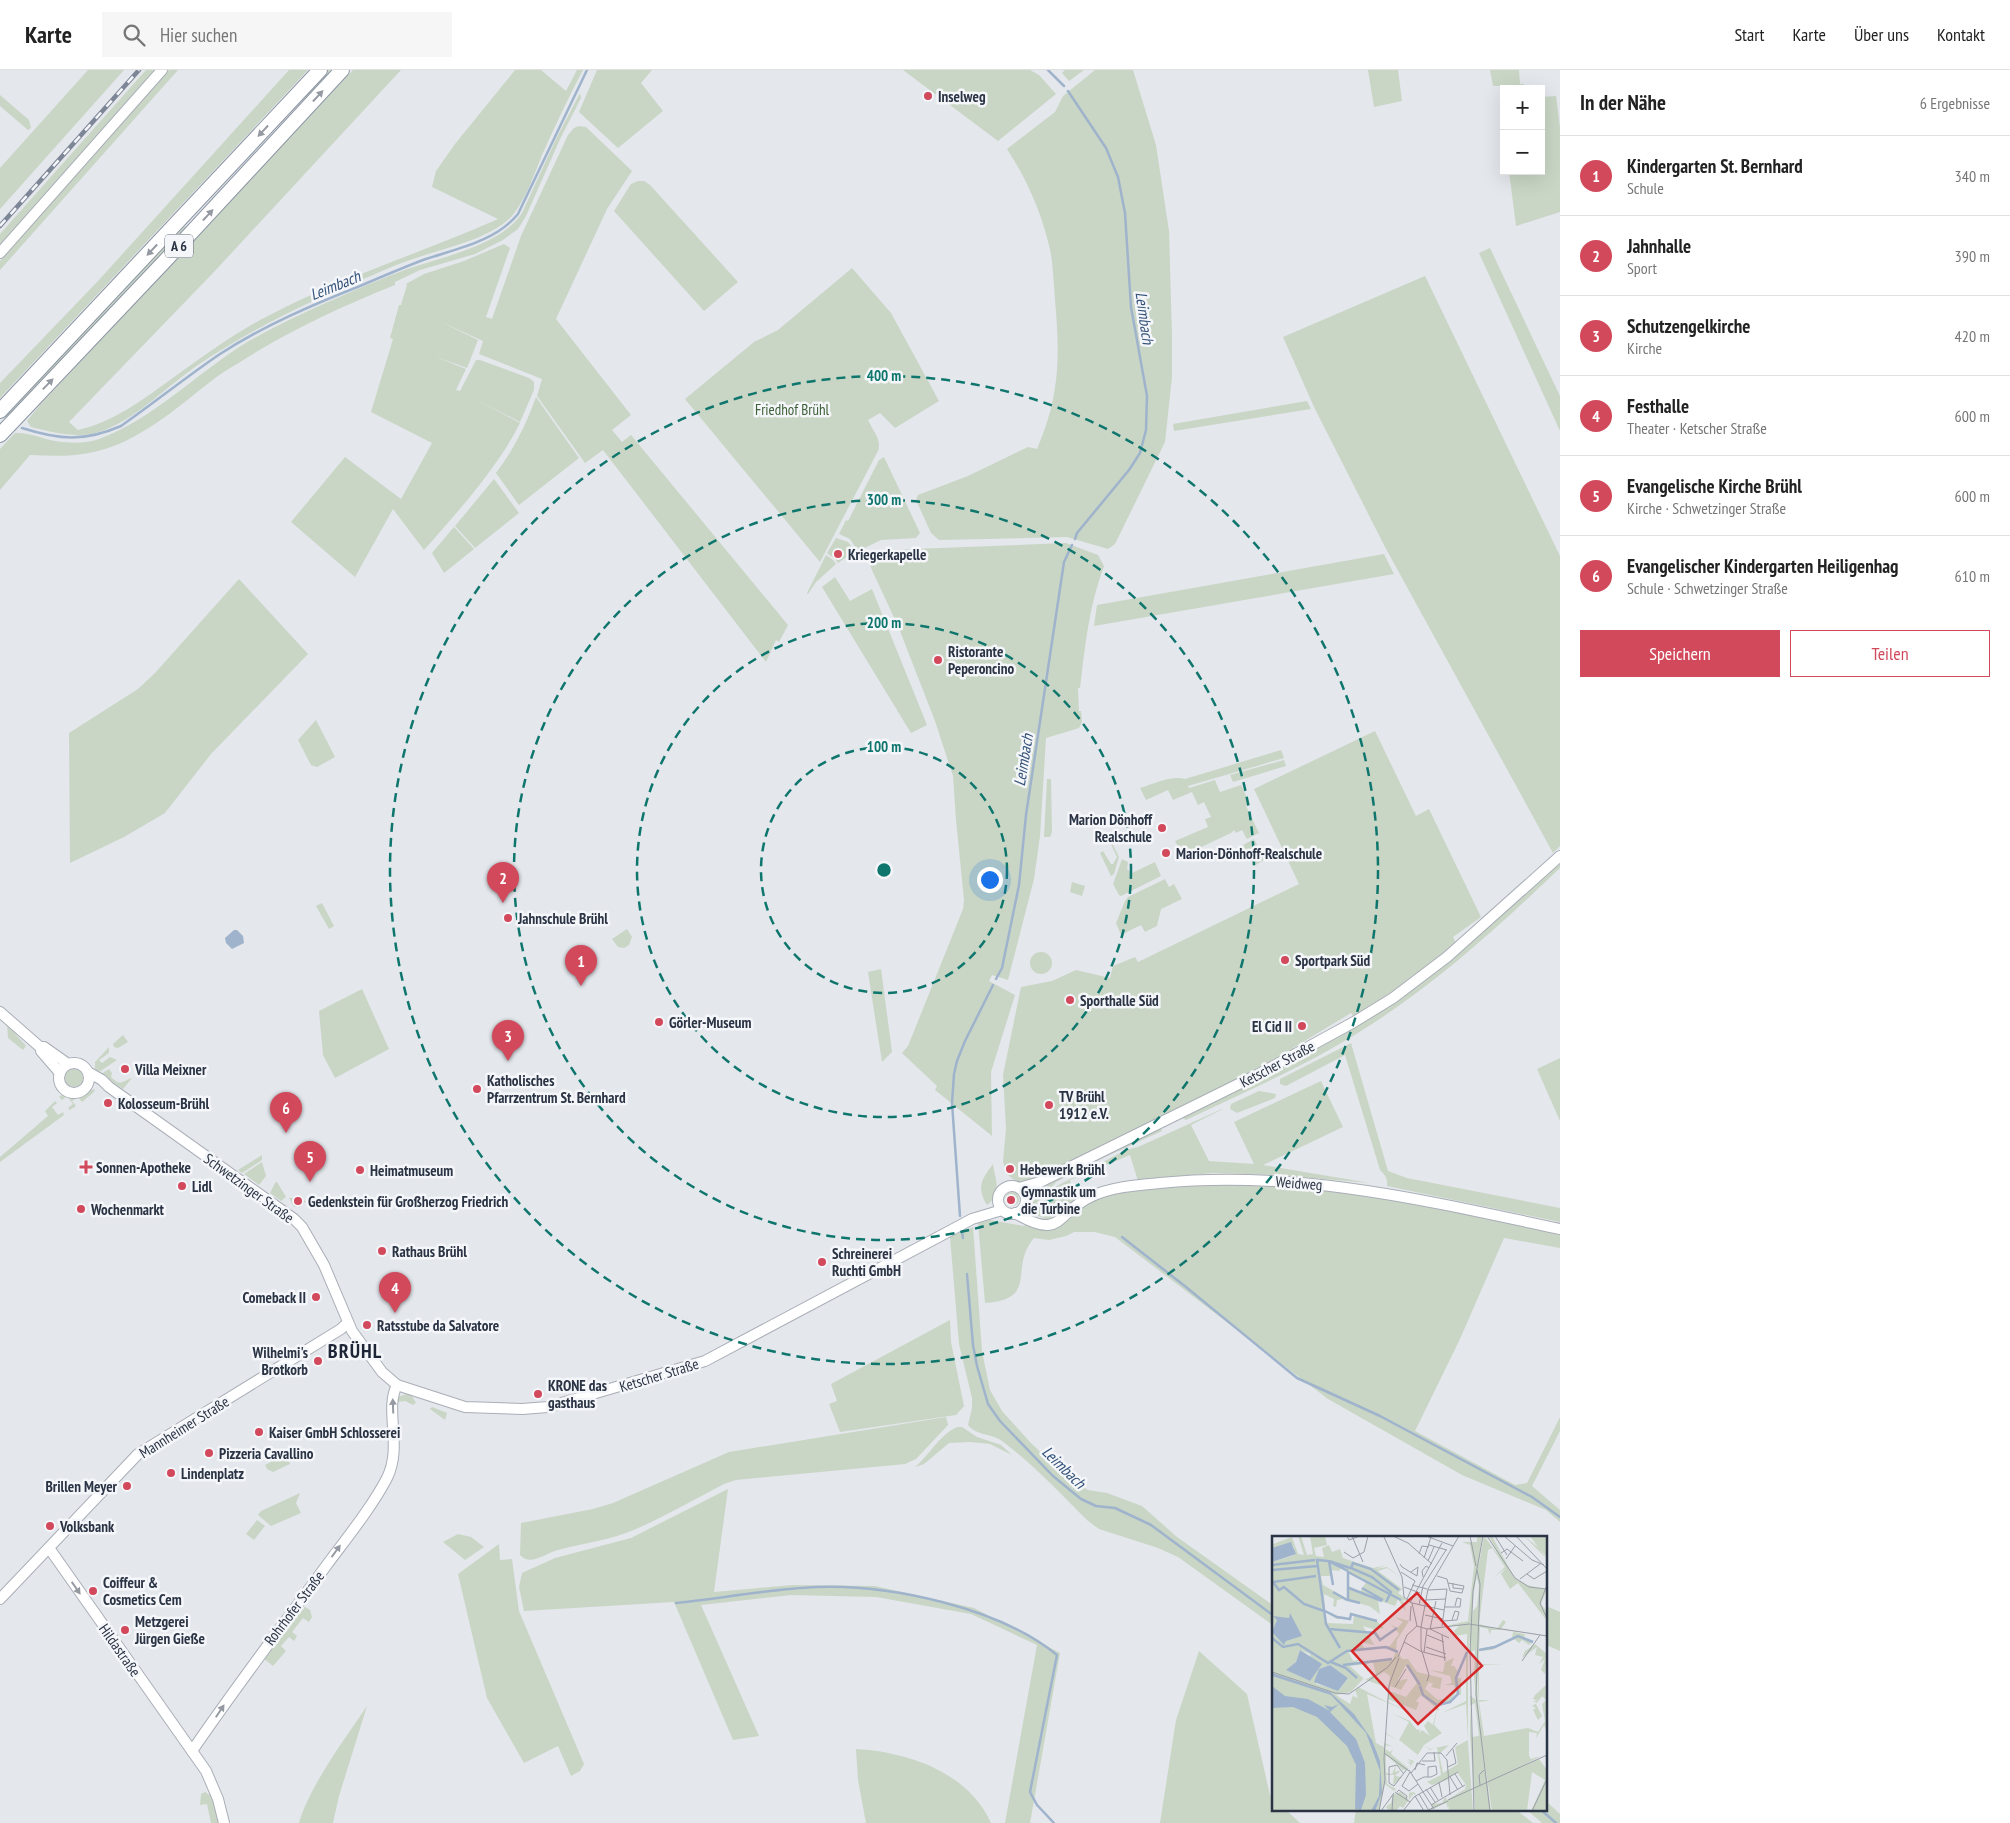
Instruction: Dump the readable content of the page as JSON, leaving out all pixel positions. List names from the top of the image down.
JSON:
{
  "streets": {
    "highway": ["A 6"],
    "main road": [
      "Ketscher Straße",
      "Weidweg",
      "Schwetzinger Straße",
      "Mannheimer Straße",
      "Rohrhofer Straße",
      "Hildastraße"
    ]
  },
  "crossings": [
    ["Ketscher Straße", "Schwetzinger Straße"],
    ["Ketscher Straße", "Mannheimer Straße"],
    ["Ketscher Straße", "Rohrhofer Straße"],
    ["Schwetzinger Straße", "Mannheimer Straße"],
    ["Mannheimer Straße", "Hildastraße"],
    ["Rohrhofer Straße", "Hildastraße"]
  ],
  "one_way": ["Rohrhofer Straße", "Hildastraße"],
  "districts": ["BRÜHL"],
  "water": ["Leimbach"],
  "parks": ["Friedhof Brühl"],
  "places": {
    "other": [
      "Inselweg",
      "Kriegerkapelle",
      "Ristorante Peperoncino",
      "Marion Dönhoff Realschule",
      "Marion-Dönhoff-Realschule",
      "Jahnschule Brühl",
      "Sportpark Süd",
      "Sporthalle Süd",
      "Görler-Museum",
      "El Cid II",
      "Villa Meixner",
      "Katholisches Pfarrzentrum St. Bernhard",
      "Kolosseum-Brühl",
      "TV Brühl 1912 e.V.",
      "Hebewerk Brühl",
      "Heimatmuseum",
      "Lidl",
      "Gymnastik um die Turbine",
      "Gedenkstein für Großherzog Friedrich",
      "Wochenmarkt",
      "Rathaus Brühl",
      "Schreinerei Ruchti GmbH",
      "Comeback II",
      "Ratsstube da Salvatore",
      "Wilhelmi's Brotkorb",
      "KRONE das gasthaus",
      "Kaiser GmbH Schlosserei",
      "Pizzeria Cavallino",
      "Lindenplatz",
      "Brillen Meyer",
      "Volksbank",
      "Coiffeur & Cosmetics Cem",
      "Metzgerei Jürgen Gieße"
    ],
    "health": ["Sonnen-Apotheke"]
  },
  "page": {
    "header": "Karte",
    "search": "Hier suchen",
    "nav": [
      "Start",
      "Karte",
      "Über uns",
      "Kontakt"
    ],
    "heading": ["In der Nähe", "6 Ergebnisse"],
    "map_buttons": ["+", "−"],
    "list": [
      {
        "mark": "1",
        "name": "Kindergarten St. Bernhard",
        "note": "Schule",
        "value": "340 m"
      },
      {
        "mark": "2",
        "name": "Jahnhalle",
        "note": "Sport",
        "value": "390 m"
      },
      {
        "mark": "3",
        "name": "Schutzengelkirche",
        "note": "Kirche",
        "value": "420 m"
      },
      {
        "mark": "4",
        "name": "Festhalle",
        "note": "Theater · Ketscher Straße",
        "value": "600 m"
      },
      {
        "mark": "5",
        "name": "Evangelische Kirche Brühl",
        "note": "Kirche · Schwetzinger Straße",
        "value": "600 m"
      },
      {
        "mark": "6",
        "name": "Evangelischer Kindergarten Heiligenhag",
        "note": "Schule · Schwetzinger Straße",
        "value": "610 m"
      }
    ],
    "buttons": ["Speichern", "Teilen"],
    "pins": [
      "2",
      "1",
      "3",
      "6",
      "5",
      "4"
    ]
  },
  "rings": [
    "400 m",
    "300 m",
    "200 m",
    "100 m"
  ]
}
